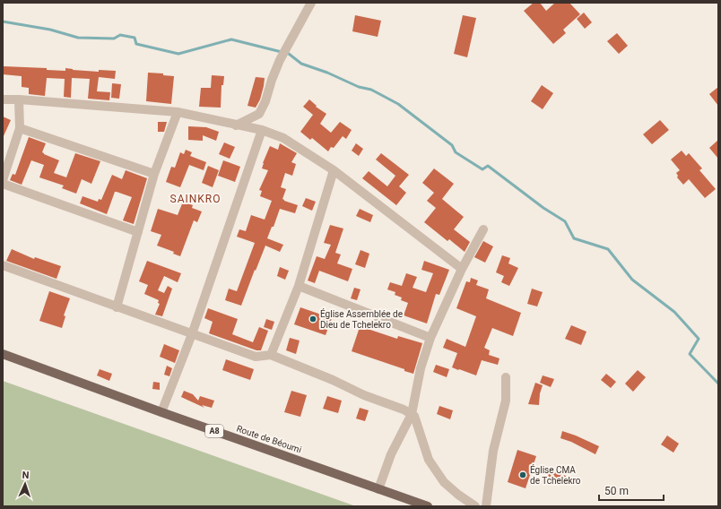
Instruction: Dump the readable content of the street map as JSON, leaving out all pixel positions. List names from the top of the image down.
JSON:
{
  "streets": {
    "main road": ["A8", "Route de Béoumi"]
  },
  "districts": ["SAINKRO"],
  "places": ["Église Assemblée de Dieu de Tchelekro", "Église CMA de Tchelekro"],
  "scale_bar": "50 m",
  "north": "top"
}
